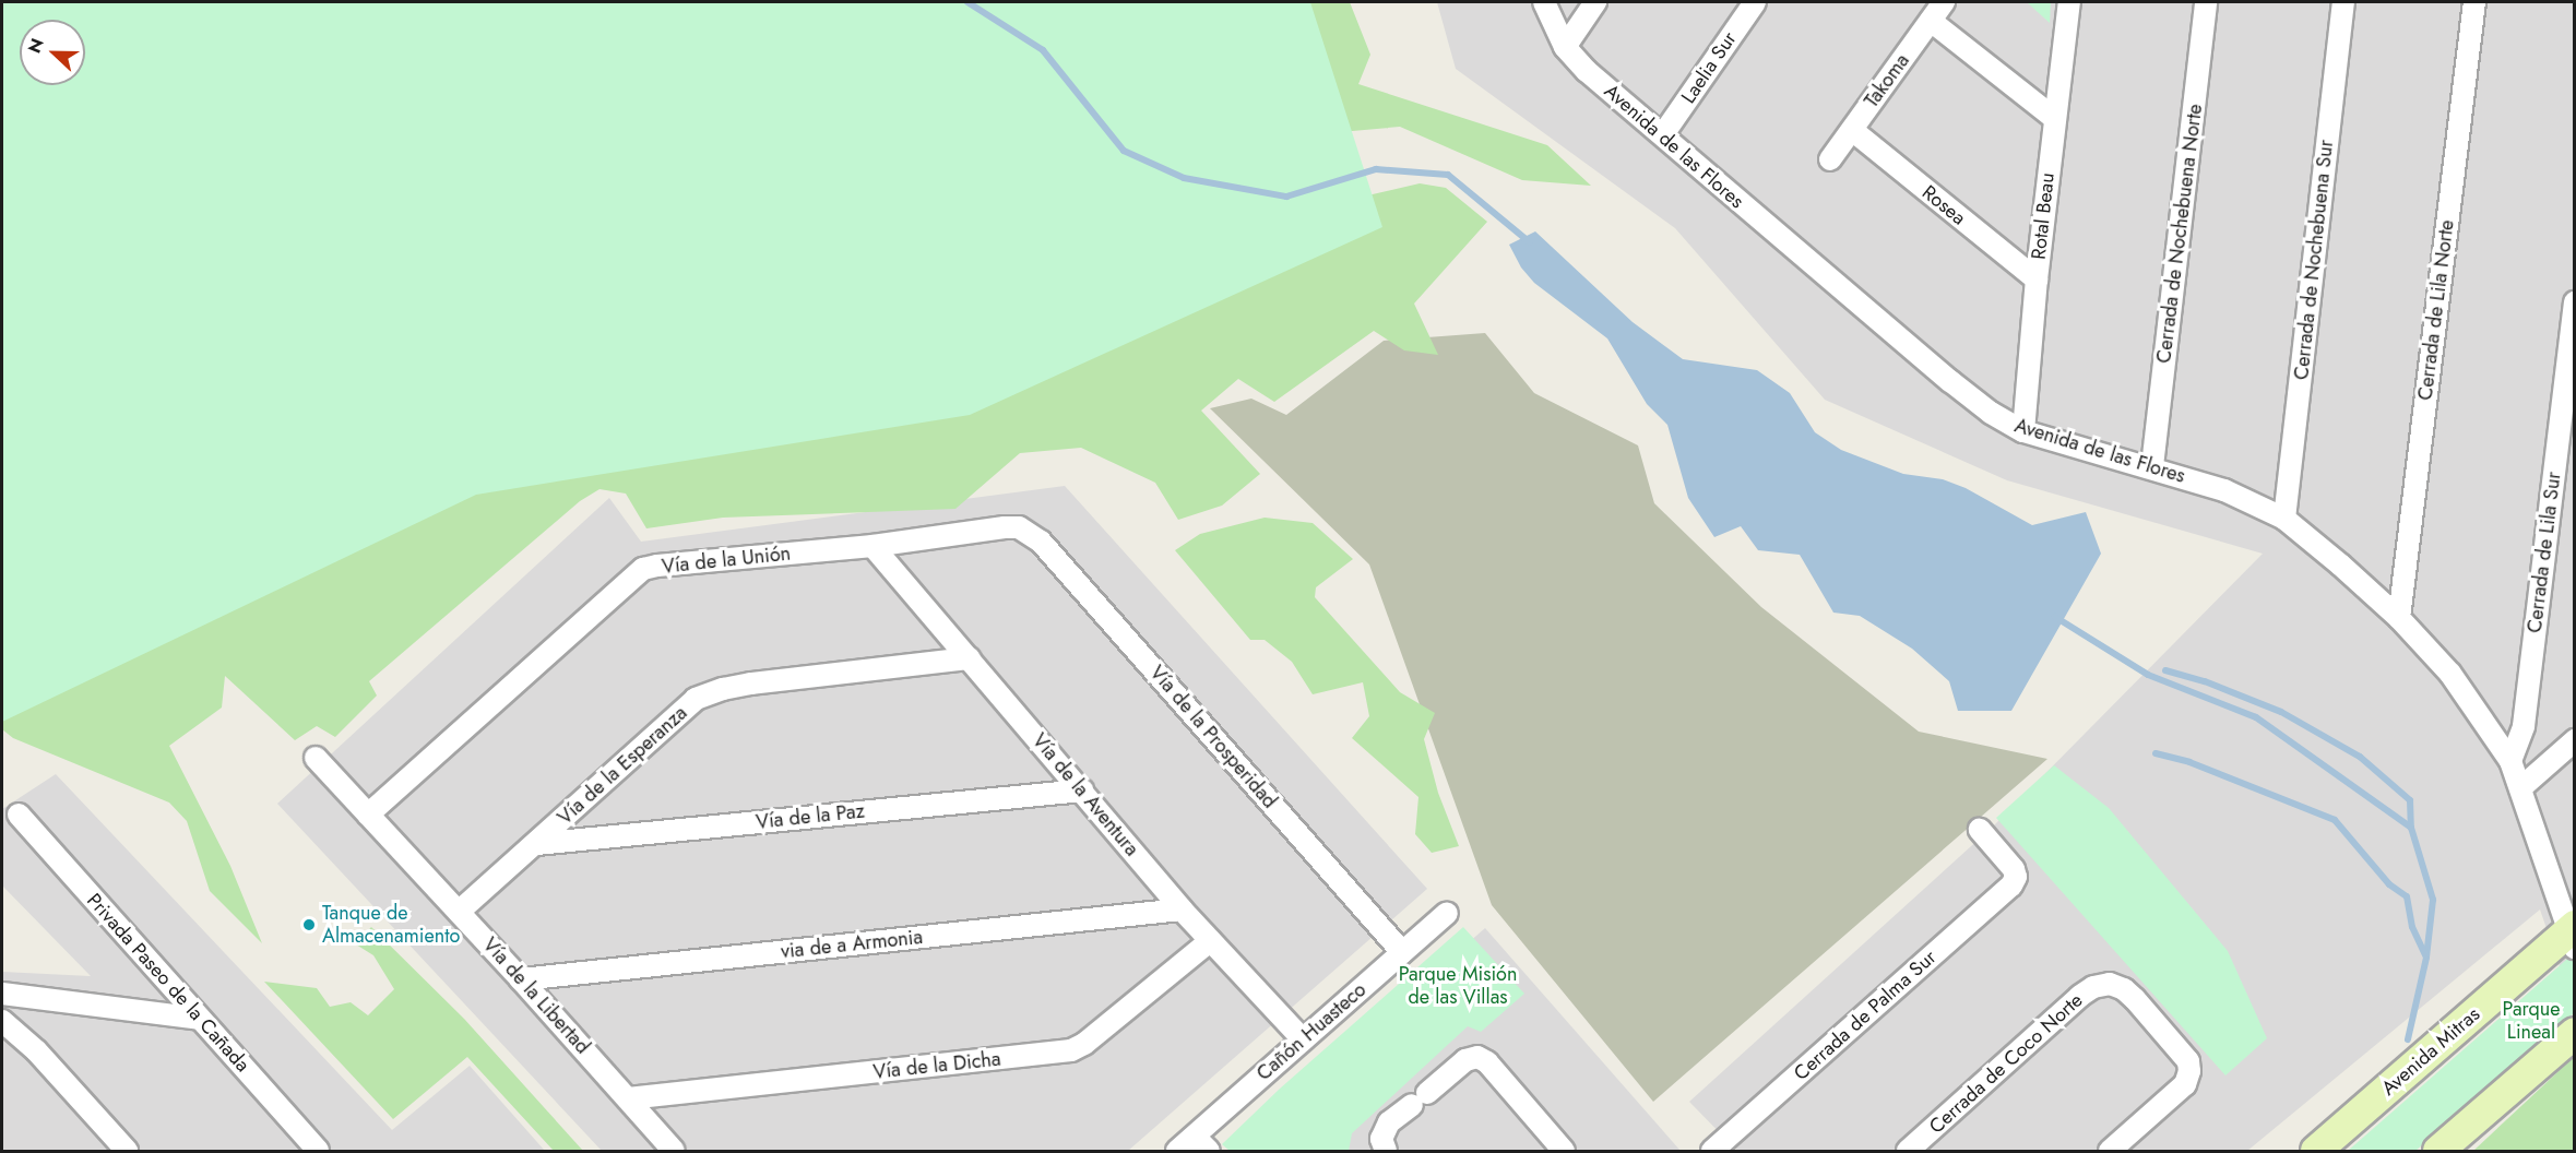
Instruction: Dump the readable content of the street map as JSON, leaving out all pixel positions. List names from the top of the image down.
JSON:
{
  "streets": {
    "street": [
      "Laelia Sur",
      "Takoma",
      "Avenida de las Flores",
      "Rosea",
      "Rotal Beau",
      "Cerrada de Nochebuena Norte",
      "Cerrada de Nochebuena Sur",
      "Cerrada de Lila Norte",
      "Cerrada de Lila Sur",
      "Vía de la Unión",
      "Vía de la Prosperidad",
      "Vía de la Esperanza",
      "Vía de la Aventura",
      "Vía de la Paz",
      "via de a Armonia",
      "Privada Paseo de la Cañada",
      "Vía de la Libertad",
      "Cerrada de Palma Sur",
      "Cañón Huasteco",
      "Avenida Mitras",
      "Cerrada de Coco Norte",
      "Vía de la Dicha"
    ]
  },
  "crossings": [
    ["Laelia Sur", "Avenida de las Flores"],
    ["Takoma", "Rosea"],
    ["Avenida de las Flores", "Rotal Beau"],
    ["Avenida de las Flores", "Cerrada de Nochebuena Norte"],
    ["Avenida de las Flores", "Cerrada de Nochebuena Sur"],
    ["Avenida de las Flores", "Cerrada de Lila Norte"],
    ["Avenida de las Flores", "Cerrada de Lila Sur"],
    ["Avenida de las Flores", "Avenida Mitras"],
    ["Rosea", "Rotal Beau"],
    ["Vía de la Unión", "Vía de la Prosperidad"],
    ["Vía de la Unión", "Vía de la Aventura"],
    ["Vía de la Unión", "Vía de la Libertad"],
    ["Vía de la Prosperidad", "Cañón Huasteco"],
    ["Vía de la Esperanza", "Vía de la Aventura"],
    ["Vía de la Esperanza", "Vía de la Paz"],
    ["Vía de la Esperanza", "Vía de la Libertad"],
    ["Vía de la Aventura", "Vía de la Paz"],
    ["Vía de la Aventura", "via de a Armonia"],
    ["Vía de la Aventura", "Cañón Huasteco"],
    ["Vía de la Aventura", "Vía de la Dicha"],
    ["via de a Armonia", "Vía de la Libertad"],
    ["Vía de la Libertad", "Vía de la Dicha"]
  ],
  "parks": ["Parque Misión de las Villas", "Parque Lineal"],
  "places": ["Tanque de Almacenamiento"],
  "north": "left"
}
